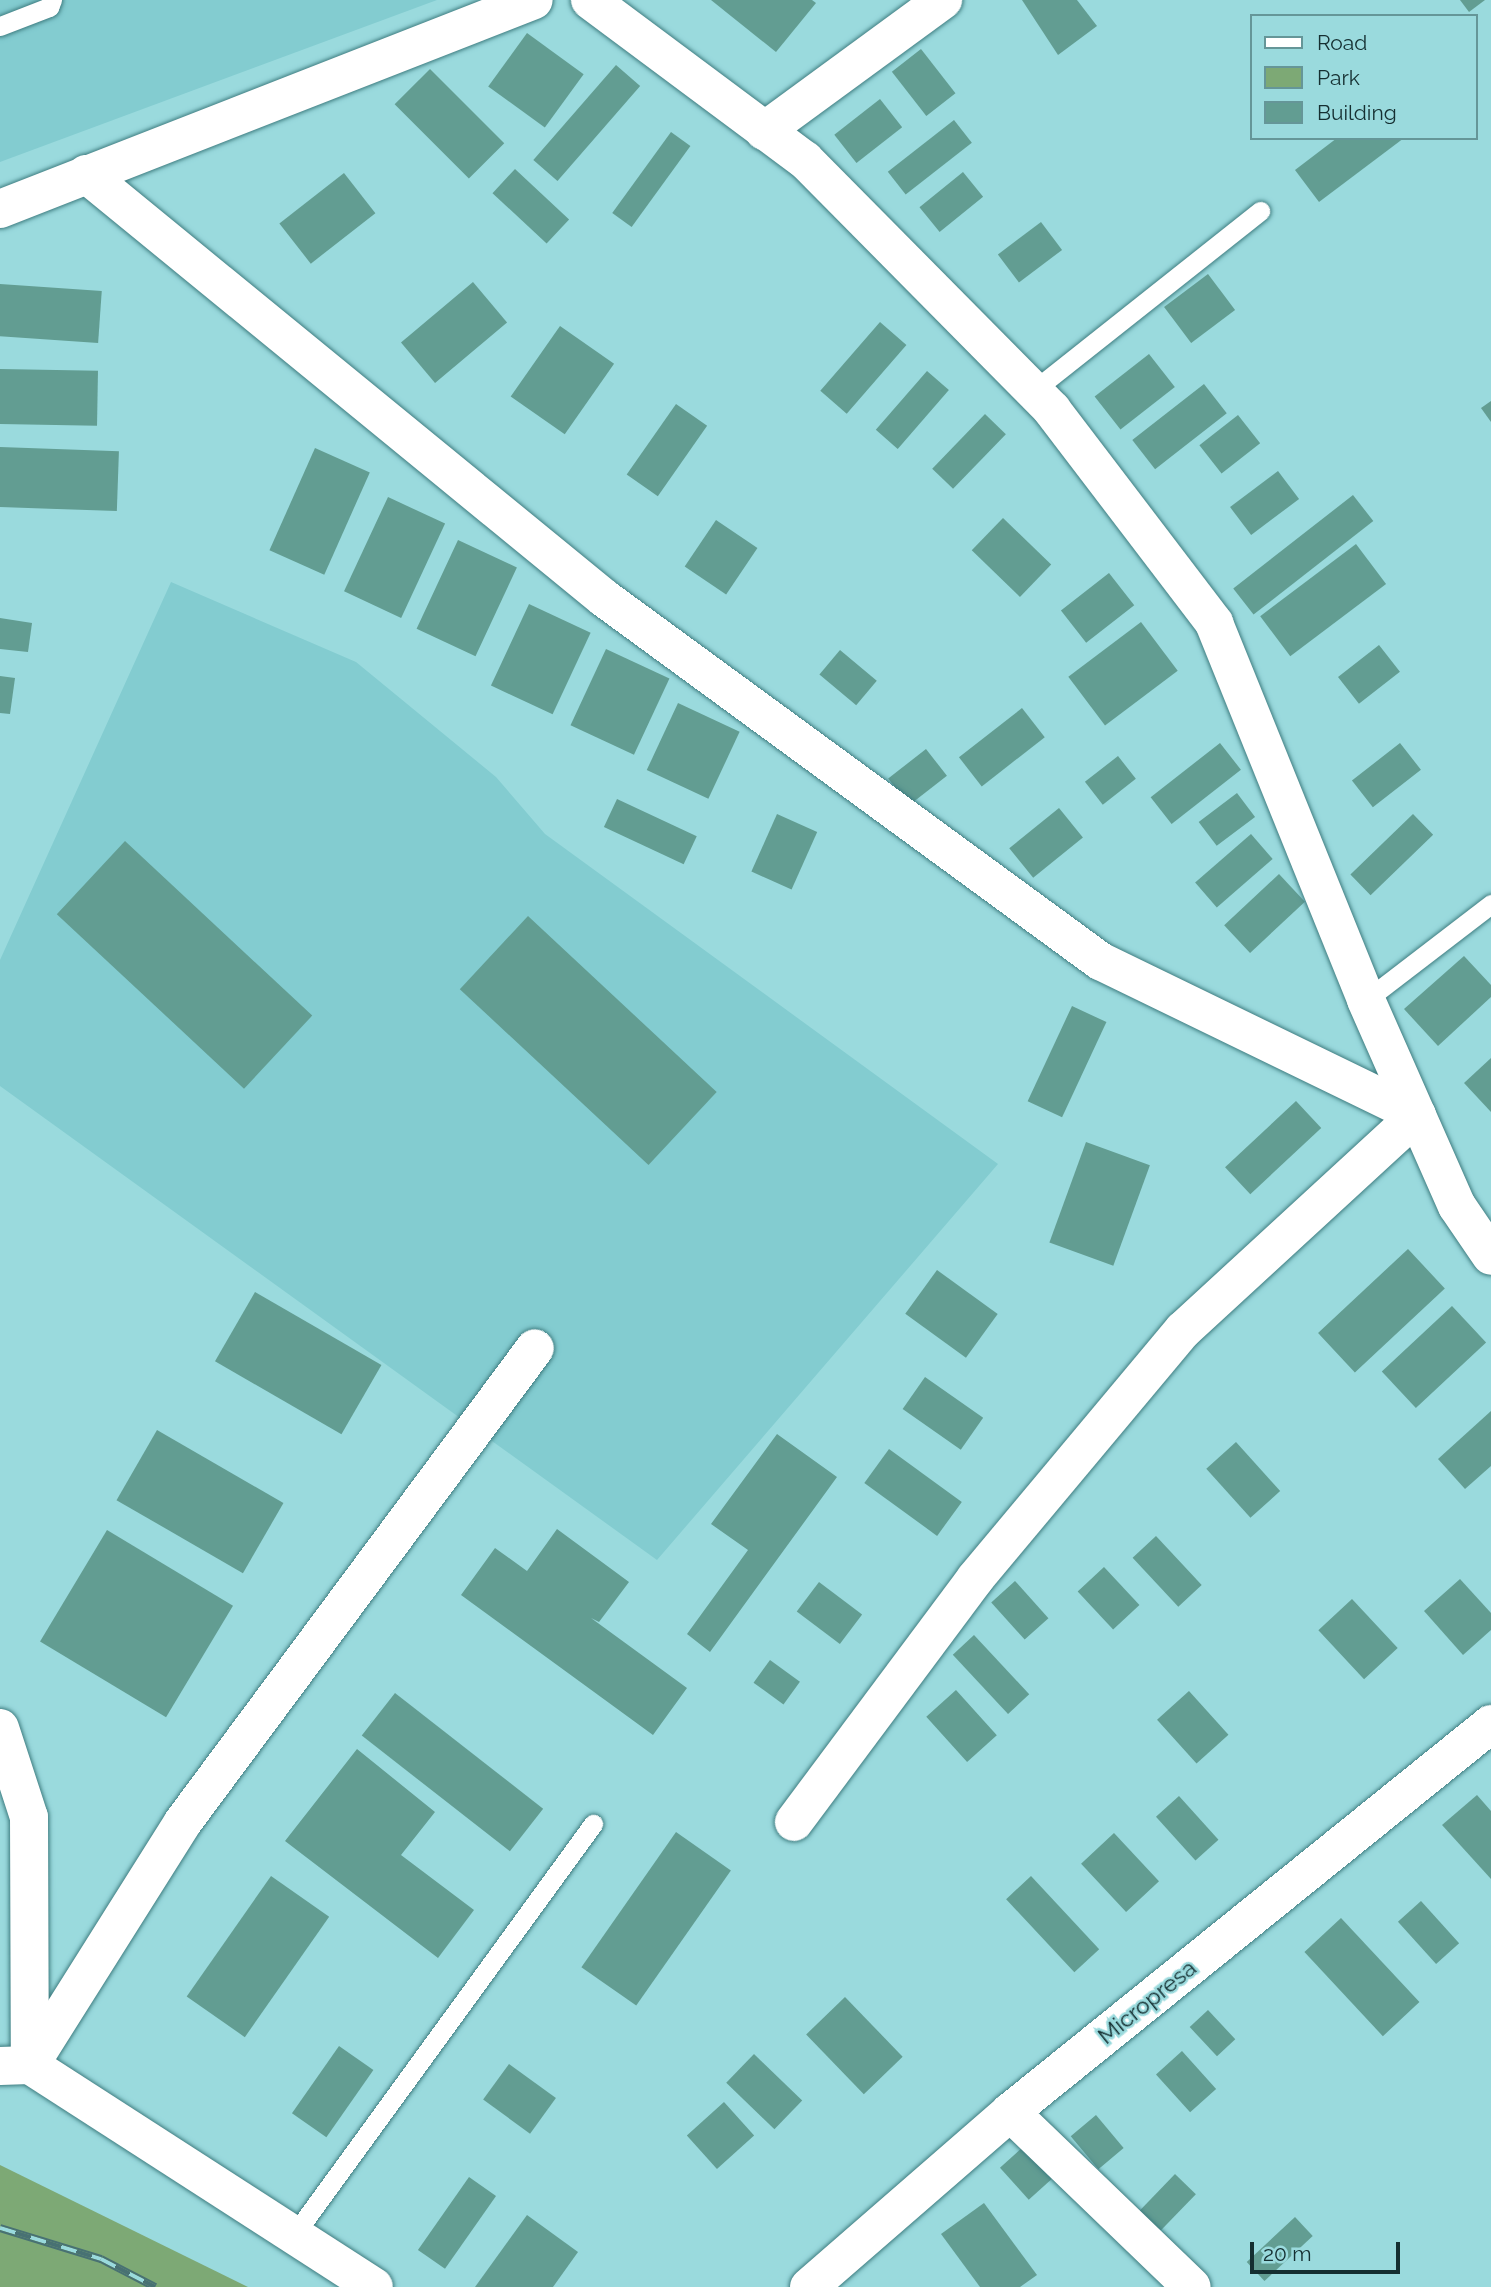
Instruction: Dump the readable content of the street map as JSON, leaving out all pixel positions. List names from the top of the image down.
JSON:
{
  "streets": {
    "street": ["Micropresa"]
  },
  "legend": ["Road", "Park", "Building"],
  "scale_bar": "20 m"
}
